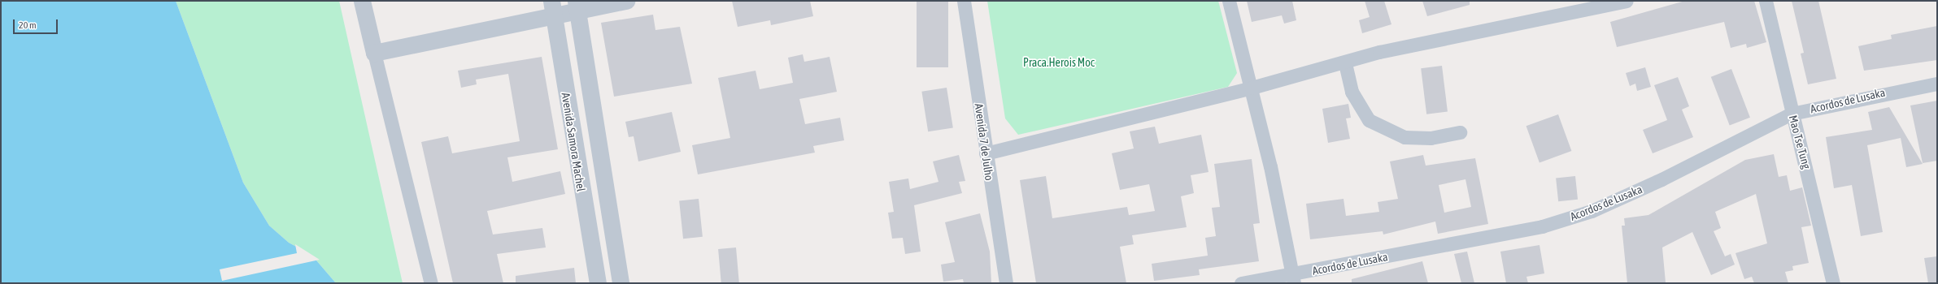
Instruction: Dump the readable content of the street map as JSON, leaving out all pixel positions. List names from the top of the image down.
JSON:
{
  "streets": {
    "street": [
      "Acordos de Lusaka",
      "Avenida Samora Machel",
      "Avenida 7 de Julho",
      "Mao Tse Tung"
    ]
  },
  "crossings": [
    ["Acordos de Lusaka", "Mao Tse Tung"]
  ],
  "parks": ["Praca.Herois Moc"],
  "scale_bar": "20 m"
}
